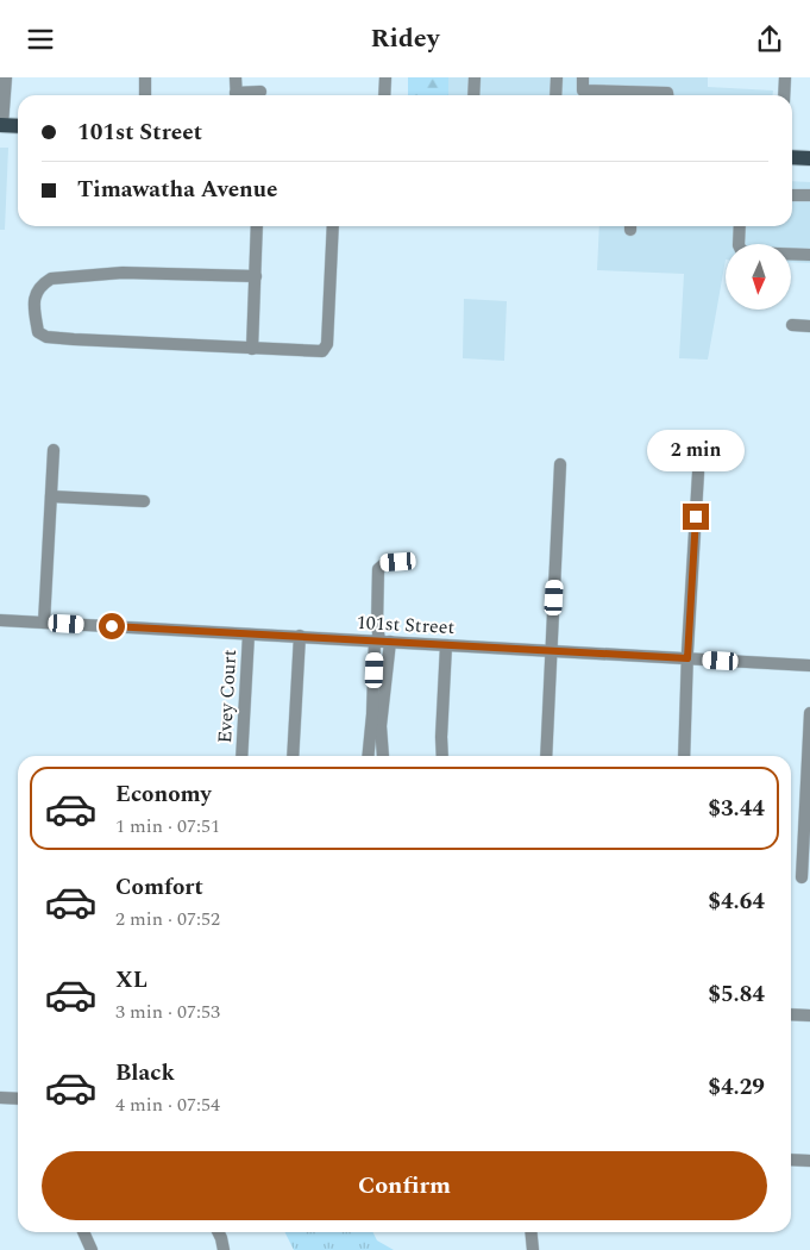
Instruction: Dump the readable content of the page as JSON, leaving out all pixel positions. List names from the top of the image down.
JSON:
{
  "streets": {
    "street": ["101st Street", "Evey Court"]
  },
  "crossings": [
    ["101st Street", "Evey Court"]
  ],
  "north": "bottom",
  "page": {
    "header": "Ridey",
    "banner": ["101st Street", "Timawatha Avenue"],
    "bubble": "2 min",
    "list": [
      {
        "name": "Economy",
        "note": "1 min · 07:51",
        "value": "$3.44"
      },
      {
        "name": "Comfort",
        "note": "2 min · 07:52",
        "value": "$4.64"
      },
      {
        "name": "XL",
        "note": "3 min · 07:53",
        "value": "$5.84"
      },
      {
        "name": "Black",
        "note": "4 min · 07:54",
        "value": "$4.29"
      }
    ],
    "buttons": "Confirm"
  }
}
